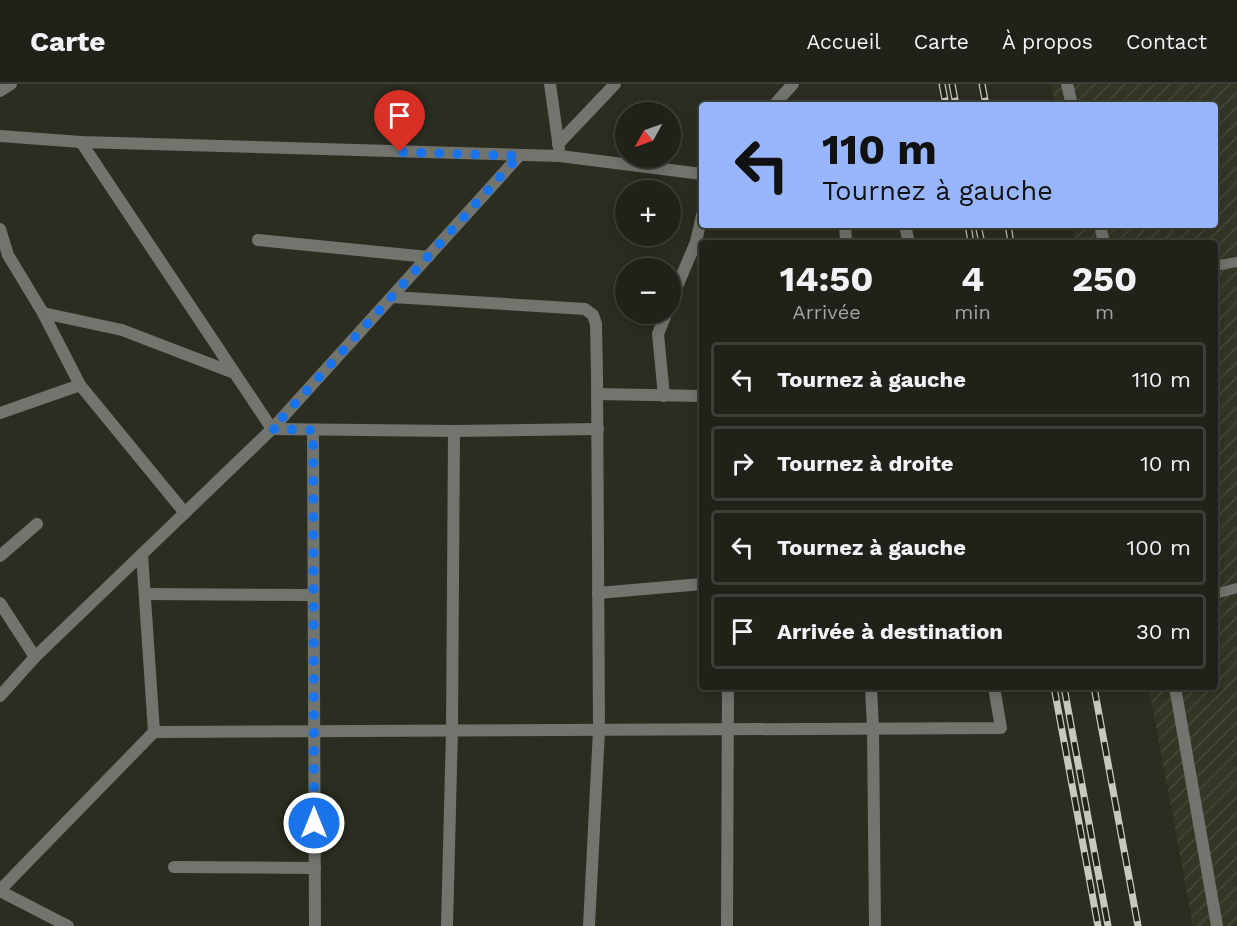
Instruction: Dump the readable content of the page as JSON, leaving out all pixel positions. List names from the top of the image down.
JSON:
{
  "north": "bottom left",
  "page": {
    "header": "Carte",
    "nav": [
      "Accueil",
      "Carte",
      "À propos",
      "Contact"
    ],
    "map_buttons": ["+", "−"],
    "turn": ["110 m", "Tournez à gauche"],
    "eta": [
      "14:50",
      "Arrivée",
      "4",
      "min",
      "250",
      "m"
    ],
    "list": [
      {
        "name": "Tournez à gauche",
        "value": "110 m"
      },
      {
        "name": "Tournez à droite",
        "value": "10 m"
      },
      {
        "name": "Tournez à gauche",
        "value": "100 m"
      },
      {
        "name": "Arrivée à destination",
        "value": "30 m"
      }
    ]
  }
}
